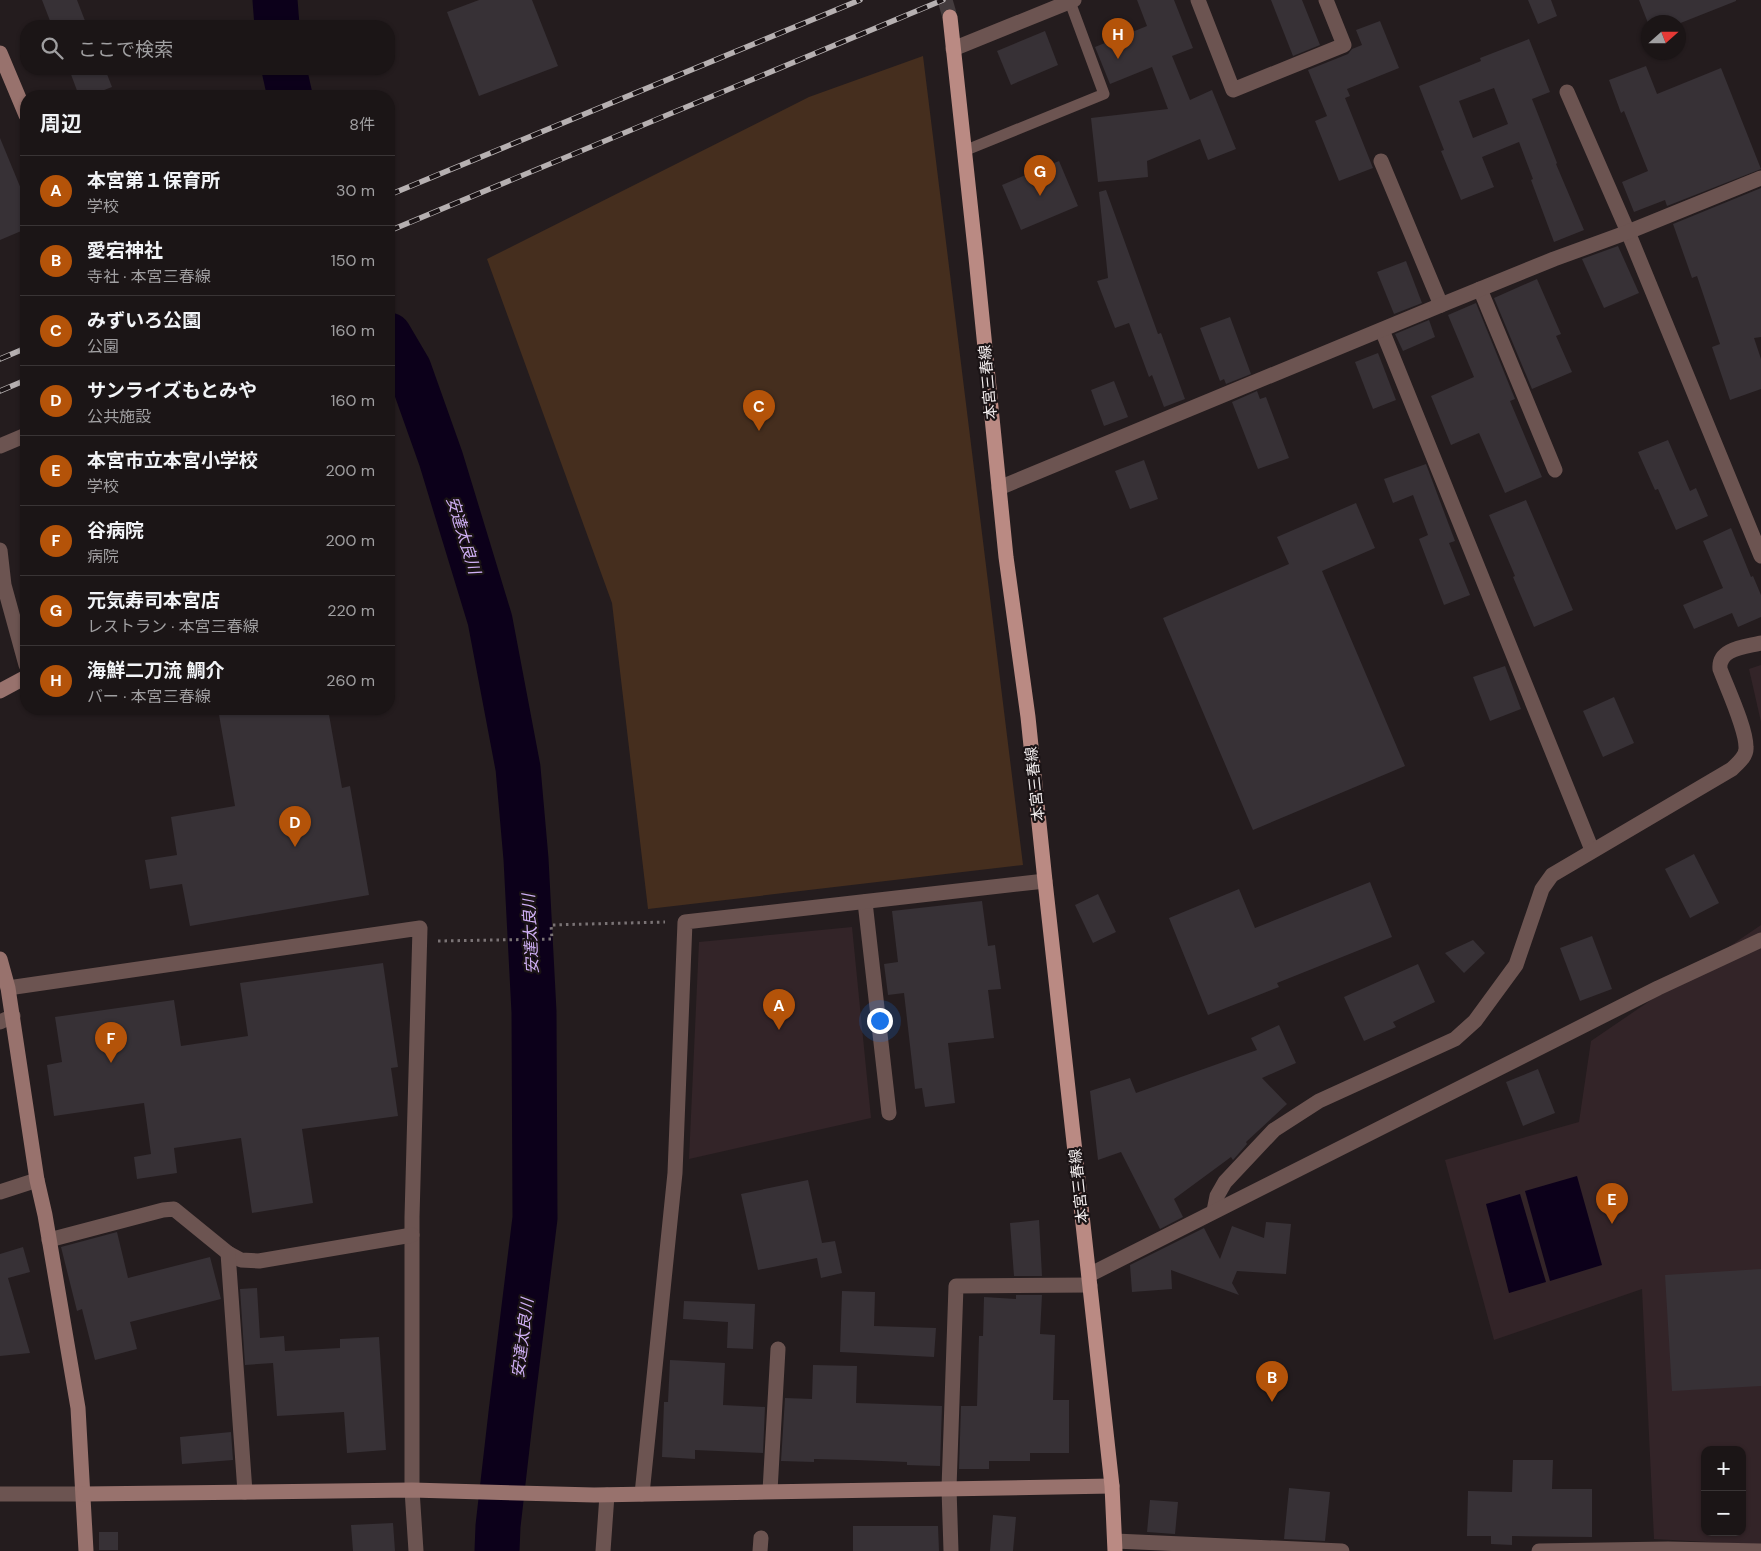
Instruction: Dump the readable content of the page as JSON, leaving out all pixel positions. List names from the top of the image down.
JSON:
{
  "streets": {
    "main road": ["本宮三春線"]
  },
  "water": ["安達太良川"],
  "north": "right",
  "page": {
    "pins": [
      "H",
      "G",
      "C",
      "D",
      "A",
      "F",
      "E",
      "B"
    ],
    "search": "ここで検索",
    "heading": ["周辺", "8件"],
    "list": [
      {
        "mark": "A",
        "name": "本宮第１保育所",
        "note": "学校",
        "value": "30 m"
      },
      {
        "mark": "B",
        "name": "愛宕神社",
        "note": "寺社 · 本宮三春線",
        "value": "150 m"
      },
      {
        "mark": "C",
        "name": "みずいろ公園",
        "note": "公園",
        "value": "160 m"
      },
      {
        "mark": "D",
        "name": "サンライズもとみや",
        "note": "公共施設",
        "value": "160 m"
      },
      {
        "mark": "E",
        "name": "本宮市立本宮小学校",
        "note": "学校",
        "value": "200 m"
      },
      {
        "mark": "F",
        "name": "谷病院",
        "note": "病院",
        "value": "200 m"
      },
      {
        "mark": "G",
        "name": "元気寿司本宮店",
        "note": "レストラン · 本宮三春線",
        "value": "220 m"
      },
      {
        "mark": "H",
        "name": "海鮮二刀流 鯛介",
        "note": "バー · 本宮三春線",
        "value": "260 m"
      }
    ],
    "map_buttons": ["+", "−"]
  }
}
